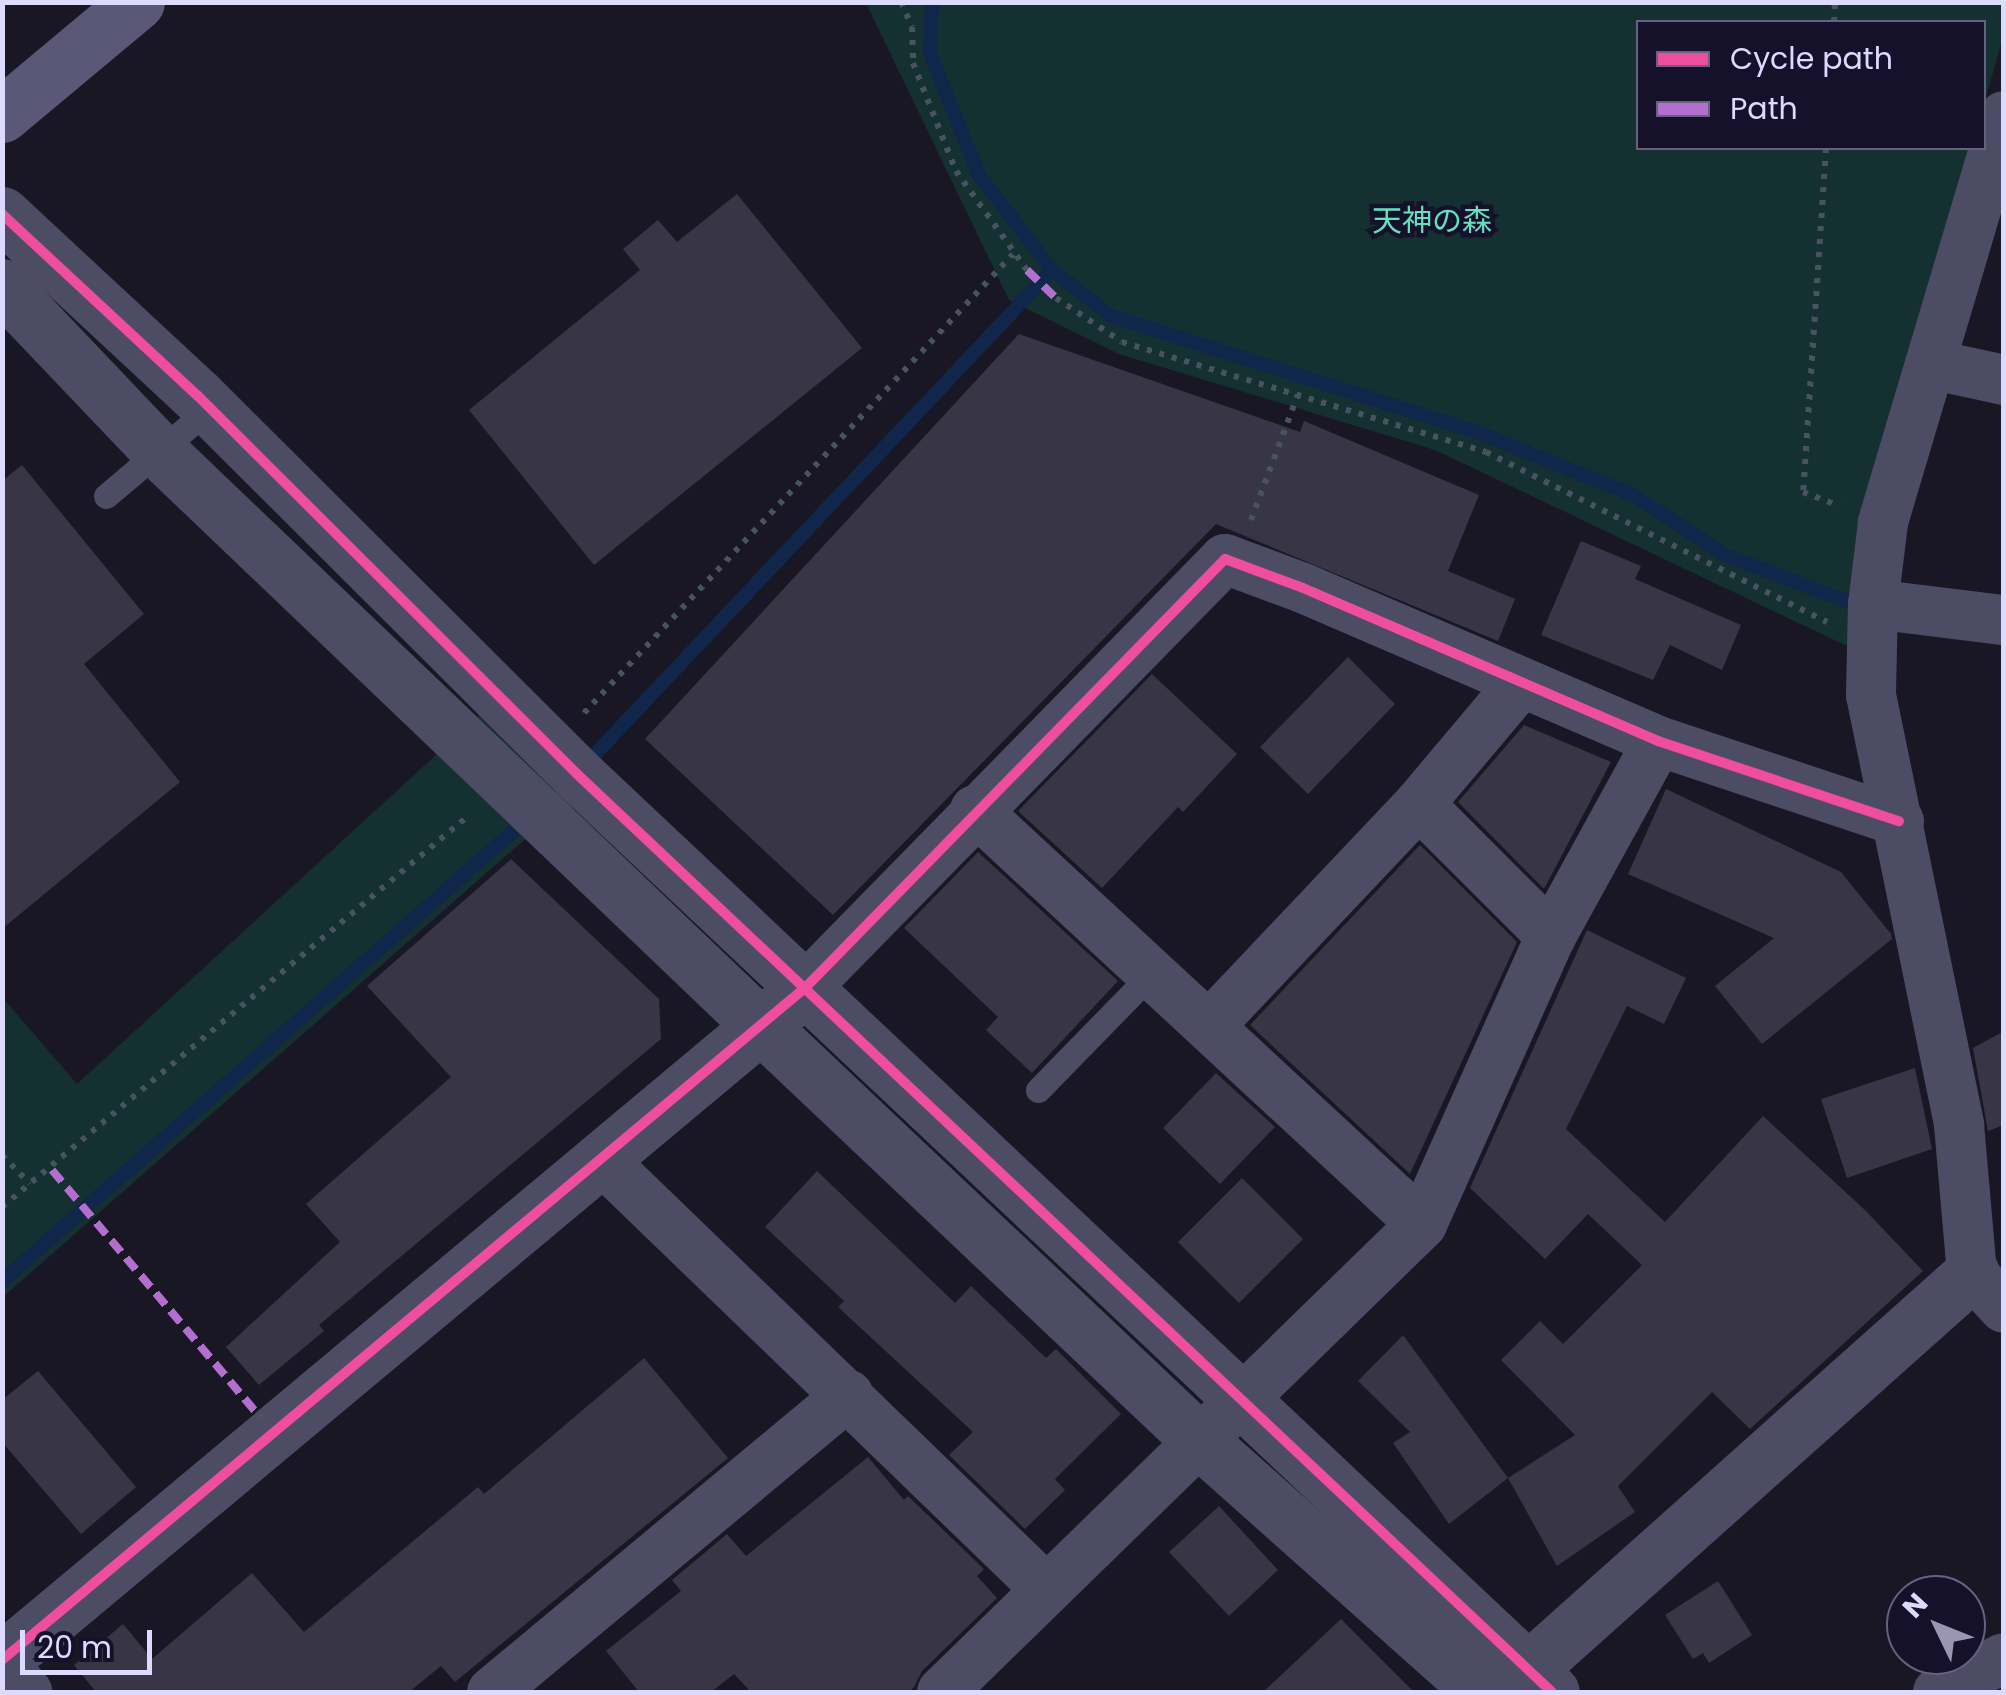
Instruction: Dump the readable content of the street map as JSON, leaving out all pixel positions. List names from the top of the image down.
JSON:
{
  "parks": ["天神の森"],
  "legend": ["Cycle path", "Path"],
  "scale_bar": "20 m",
  "north": "top left"
}
